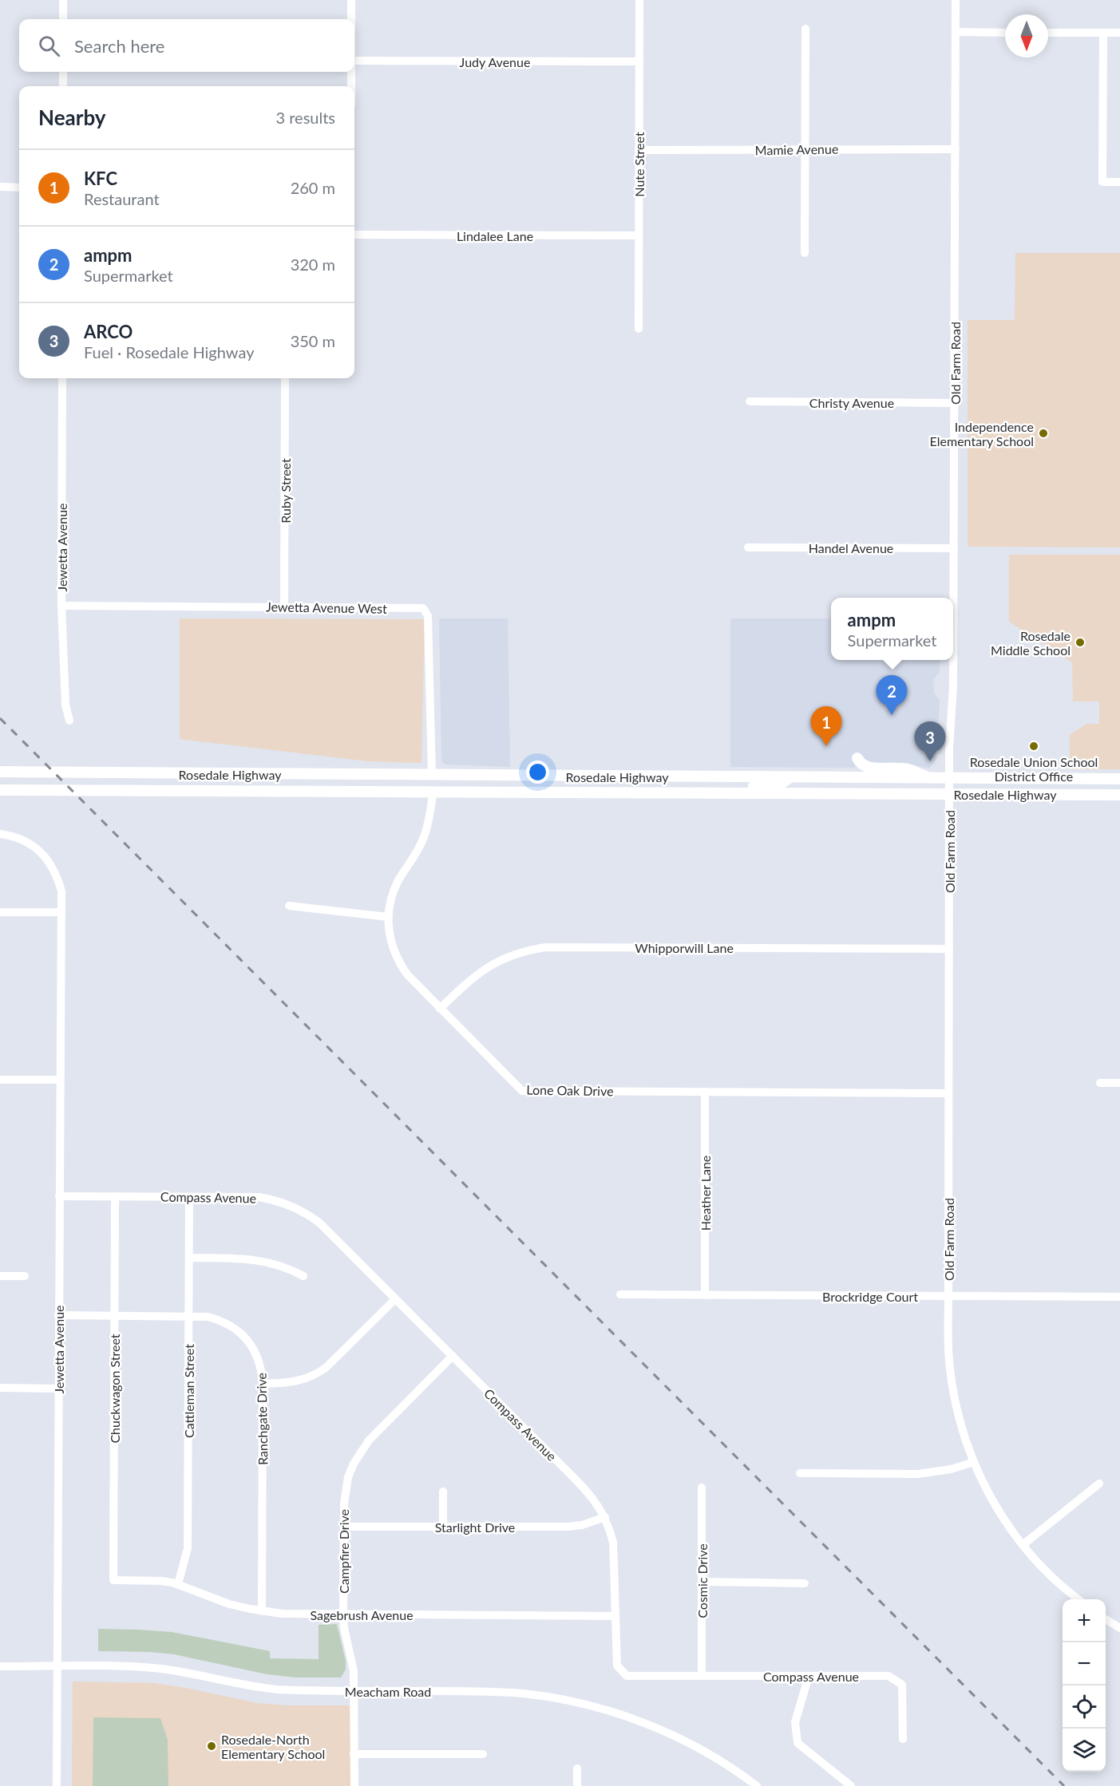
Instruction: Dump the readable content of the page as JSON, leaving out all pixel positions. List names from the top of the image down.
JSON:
{
  "streets": {
    "main road": ["Rosedale Highway"],
    "street": [
      "Judy Avenue",
      "Mamie Avenue",
      "Nute Street",
      "Lindalee Lane",
      "Old Farm Road",
      "Christy Avenue",
      "Ruby Street",
      "Jewetta Avenue",
      "Handel Avenue",
      "Jewetta Avenue West",
      "Whipporwill Lane",
      "Lone Oak Drive",
      "Heather Lane",
      "Compass Avenue",
      "Brockridge Court",
      "Chuckwagon Street",
      "Cattleman Street",
      "Ranchgate Drive",
      "Starlight Drive",
      "Campfire Drive",
      "Cosmic Drive",
      "Sagebrush Avenue",
      "Meacham Road"
    ]
  },
  "crossings": [
    ["Judy Avenue", "Nute Street"],
    ["Mamie Avenue", "Nute Street"],
    ["Mamie Avenue", "Old Farm Road"],
    ["Nute Street", "Lindalee Lane"],
    ["Old Farm Road", "Christy Avenue"],
    ["Old Farm Road", "Handel Avenue"],
    ["Old Farm Road", "Rosedale Highway"],
    ["Old Farm Road", "Whipporwill Lane"],
    ["Old Farm Road", "Lone Oak Drive"],
    ["Old Farm Road", "Brockridge Court"],
    ["Ruby Street", "Jewetta Avenue West"],
    ["Jewetta Avenue", "Jewetta Avenue West"],
    ["Jewetta Avenue", "Compass Avenue"],
    ["Jewetta Avenue", "Ranchgate Drive"],
    ["Jewetta Avenue", "Meacham Road"],
    ["Jewetta Avenue West", "Rosedale Highway"],
    ["Rosedale Highway", "Lone Oak Drive"],
    ["Whipporwill Lane", "Lone Oak Drive"],
    ["Lone Oak Drive", "Heather Lane"],
    ["Heather Lane", "Brockridge Court"],
    ["Compass Avenue", "Chuckwagon Street"],
    ["Compass Avenue", "Cattleman Street"],
    ["Compass Avenue", "Starlight Drive"],
    ["Compass Avenue", "Campfire Drive"],
    ["Compass Avenue", "Cosmic Drive"],
    ["Compass Avenue", "Sagebrush Avenue"],
    ["Chuckwagon Street", "Ranchgate Drive"],
    ["Chuckwagon Street", "Sagebrush Avenue"],
    ["Cattleman Street", "Ranchgate Drive"],
    ["Cattleman Street", "Sagebrush Avenue"],
    ["Ranchgate Drive", "Sagebrush Avenue"],
    ["Starlight Drive", "Campfire Drive"],
    ["Campfire Drive", "Sagebrush Avenue"],
    ["Campfire Drive", "Meacham Road"]
  ],
  "places": [
    "Independence Elementary School",
    "Rosedale Middle School",
    "Rosedale Union School District Office",
    "Rosedale-North Elementary School"
  ],
  "north": "bottom",
  "page": {
    "search": "Search here",
    "heading": ["Nearby", "3 results"],
    "list": [
      {
        "mark": "1",
        "name": "KFC",
        "note": "Restaurant",
        "value": "260 m"
      },
      {
        "mark": "2",
        "name": "ampm",
        "note": "Supermarket",
        "value": "320 m"
      },
      {
        "mark": "3",
        "name": "ARCO",
        "note": "Fuel · Rosedale Highway",
        "value": "350 m"
      }
    ],
    "popup": ["ampm", "Supermarket"],
    "pins": ["2", "1", "3"],
    "map_buttons": ["+", "−"]
  }
}
